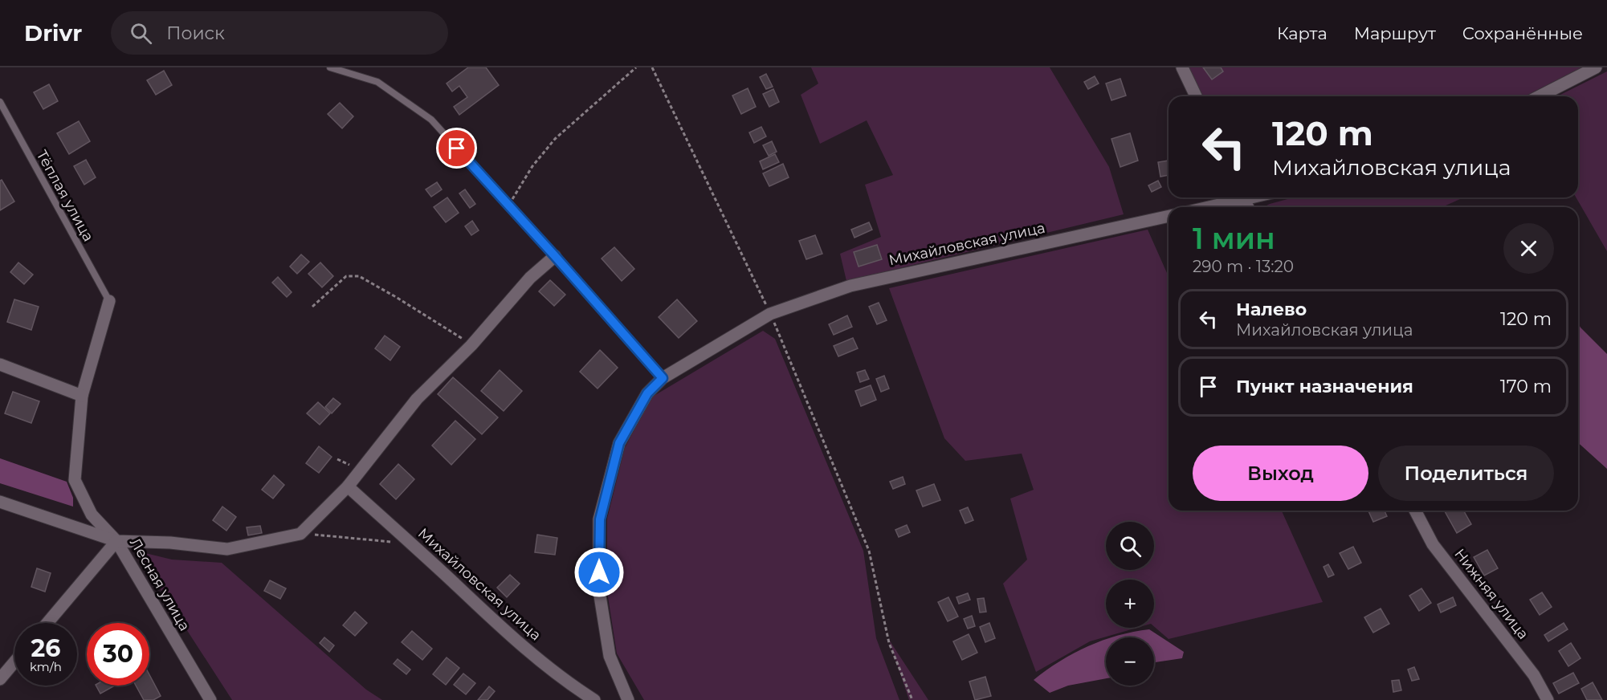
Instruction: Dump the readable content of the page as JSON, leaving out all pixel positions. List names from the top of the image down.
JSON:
{
  "streets": {
    "street": ["Михайловская улица", "Лесная улица", "Нижняя улица"],
    "lane": ["Тёплая улица"]
  },
  "page": {
    "header": "Drivr",
    "search": "Поиск",
    "nav": ["Карта", "Маршрут", "Сохранённые"],
    "turn": ["120 m", "Михайловская улица"],
    "heading": ["1 мин", "290 m · 13:20"],
    "list": [
      {
        "name": "Налево",
        "note": "Михайловская улица",
        "value": "120 m"
      },
      {
        "name": "Пункт назначения",
        "value": "170 m"
      }
    ],
    "buttons": ["Выход", "Поделиться"],
    "map_buttons": ["+", "−"],
    "speed": "26 km/h",
    "limit": "30"
  }
}
